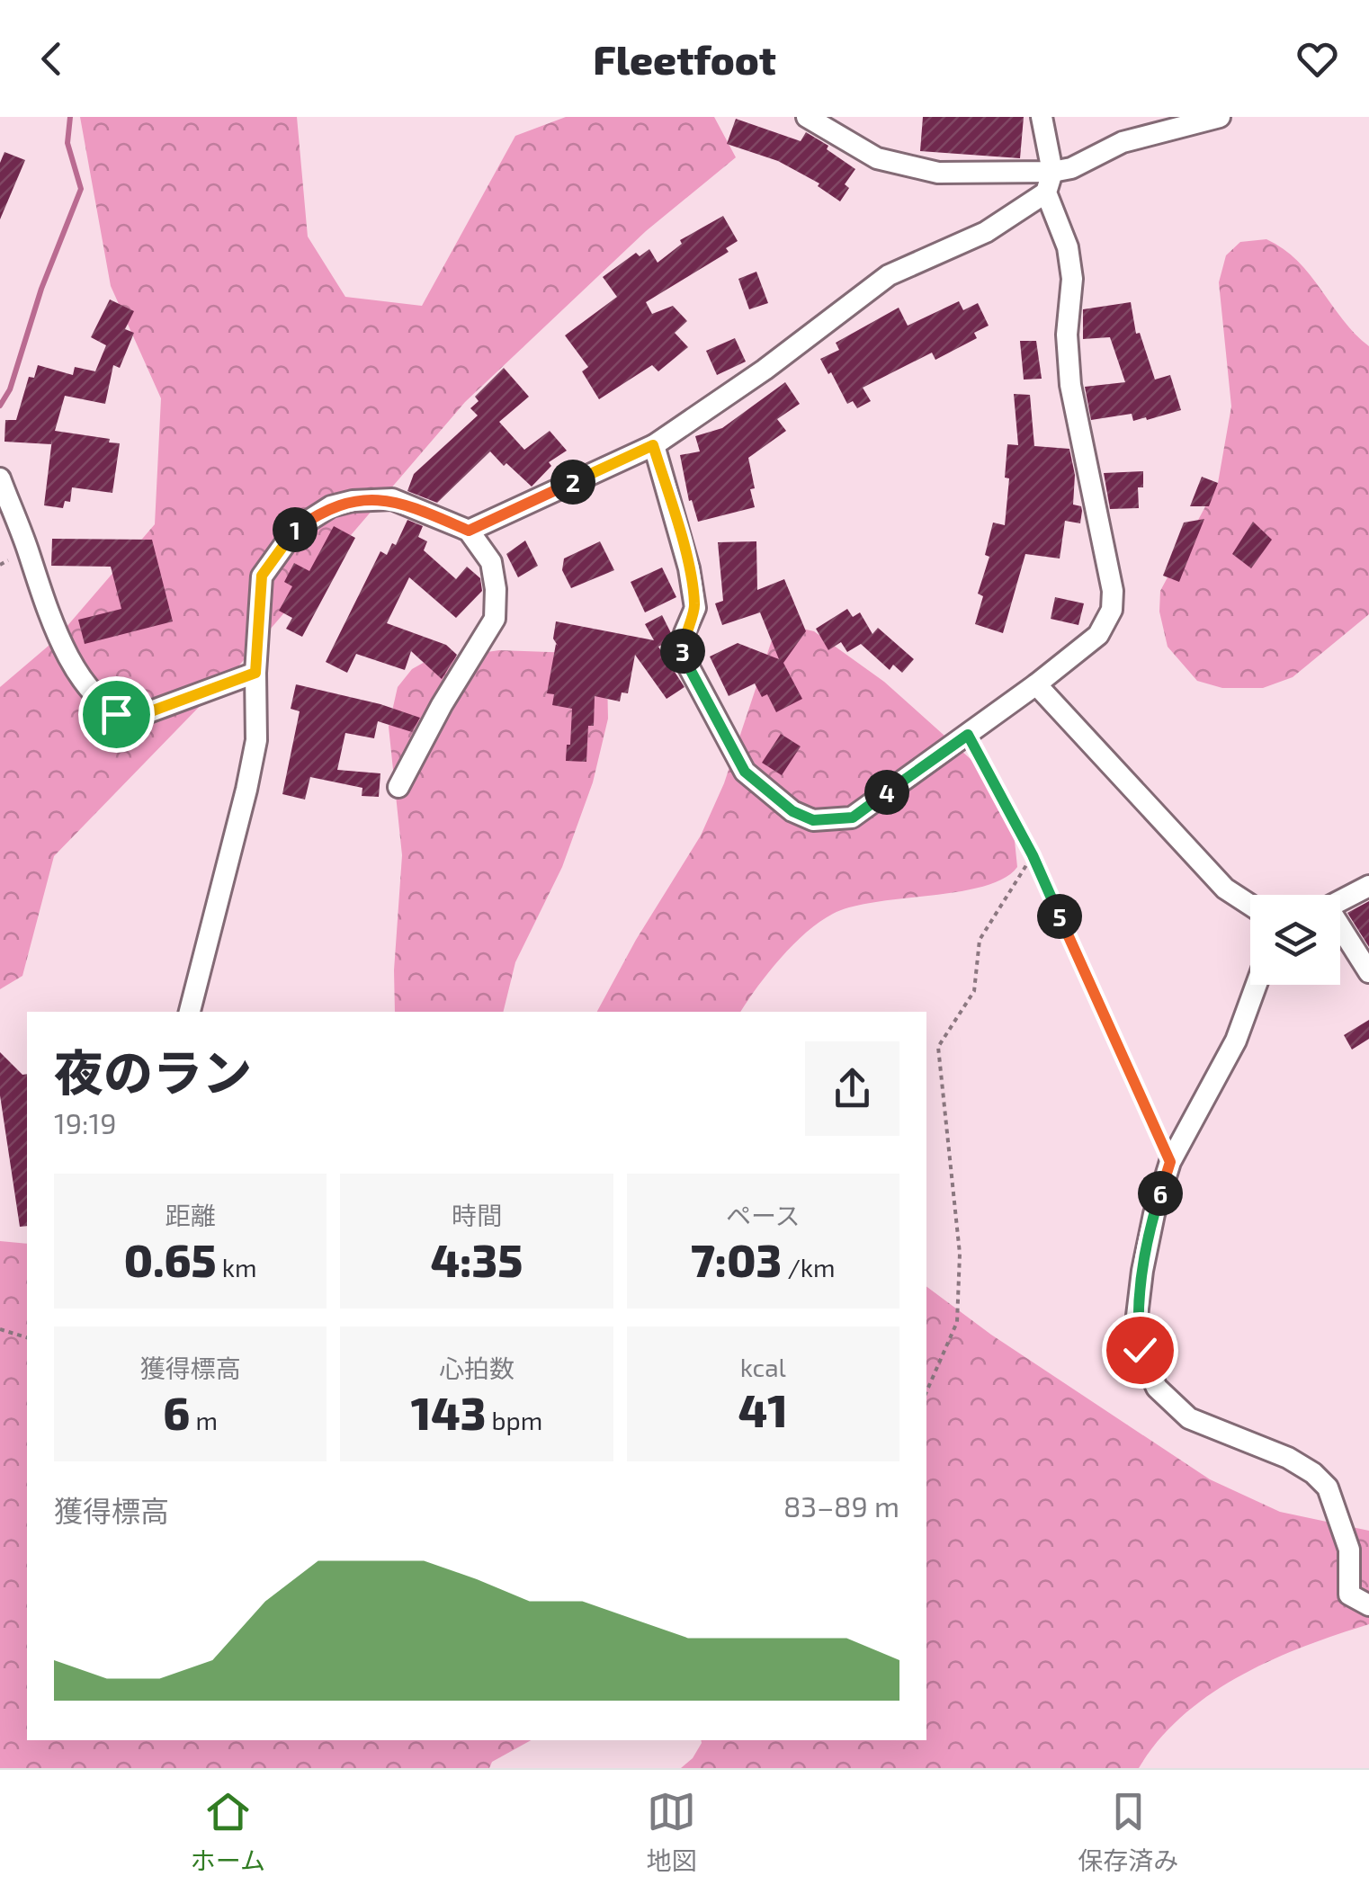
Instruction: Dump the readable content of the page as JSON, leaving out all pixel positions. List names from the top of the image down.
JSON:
{
  "page": {
    "header": "Fleetfoot",
    "pins": [
      "2",
      "1",
      "3",
      "4",
      "5",
      "6"
    ],
    "heading": ["夜のラン", "19:19"],
    "stats": [
      ["距離", "0.65 km"],
      ["時間", "4:35"],
      ["ペース", "7:03 /km"],
      ["獲得標高", "6 m"],
      ["心拍数", "143 bpm"],
      ["kcal", "41"]
    ],
    "chart": ["獲得標高", "83–89 m"],
    "tabs": ["ホーム", "地図", "保存済み"]
  }
}
